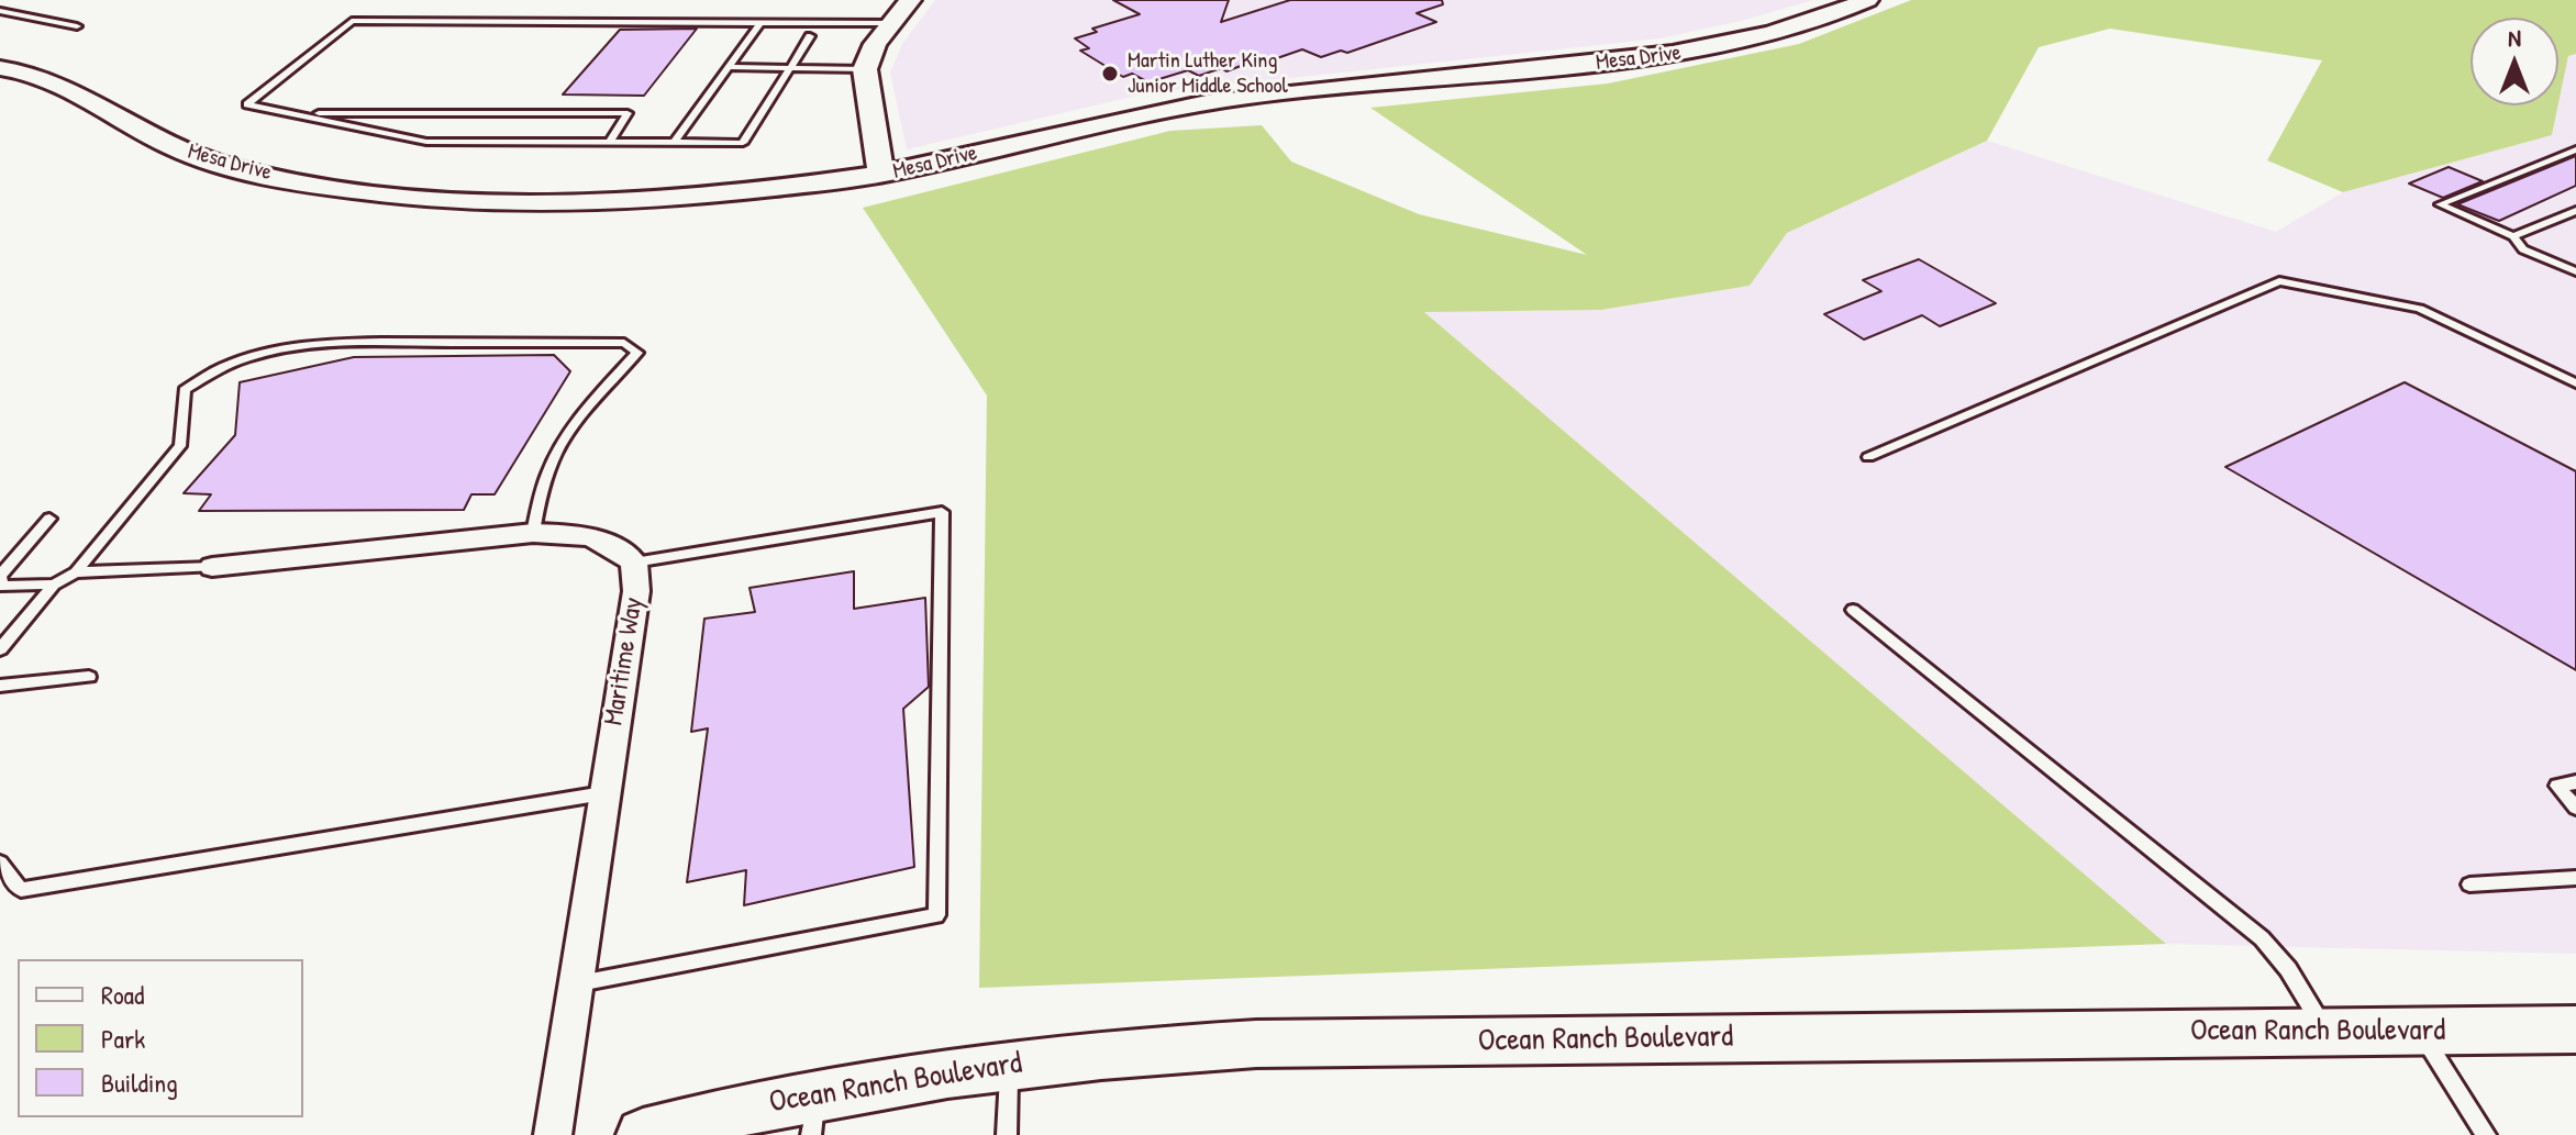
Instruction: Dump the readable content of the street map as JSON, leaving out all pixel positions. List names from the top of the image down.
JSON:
{
  "streets": {
    "main road": ["Mesa Drive", "Ocean Ranch Boulevard"],
    "street": ["Maritime Way"]
  },
  "places": ["Martin Luther King Junior Middle School"],
  "legend": ["Road", "Park", "Building"],
  "north": "top"
}
